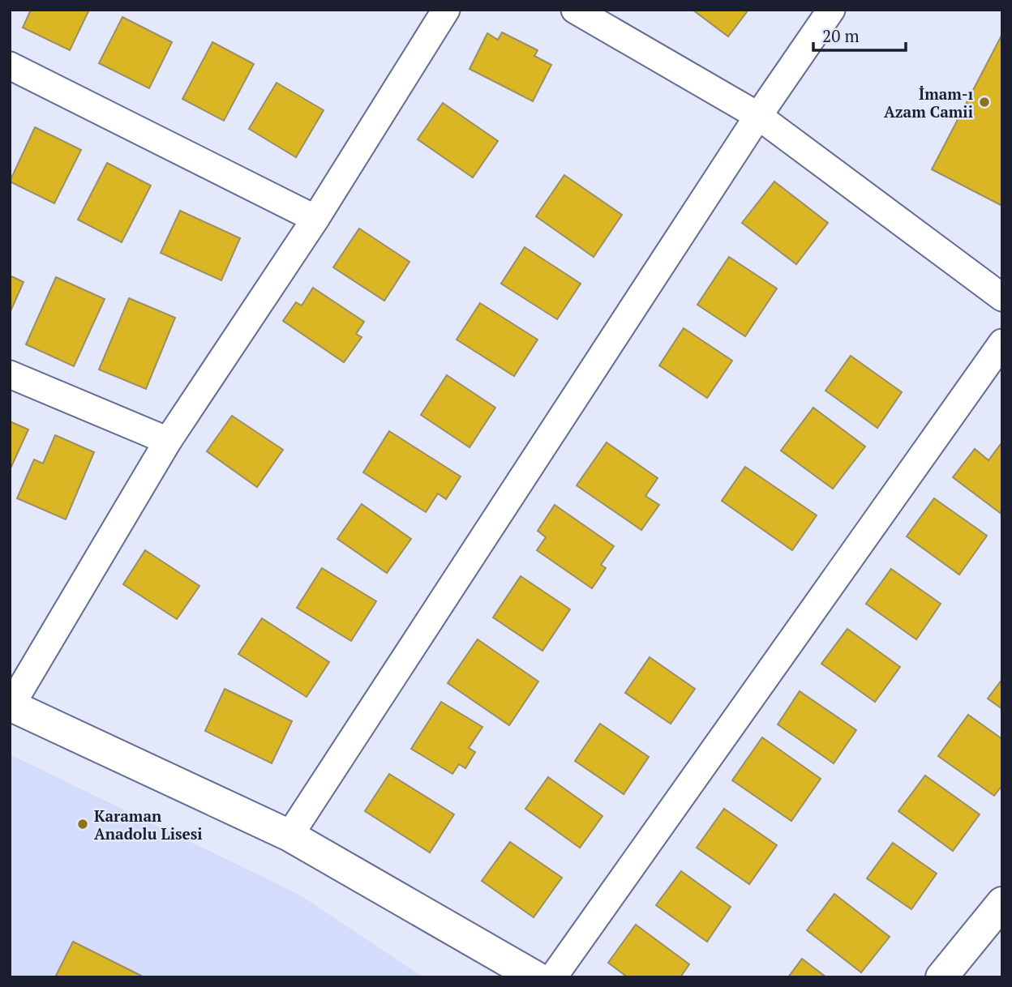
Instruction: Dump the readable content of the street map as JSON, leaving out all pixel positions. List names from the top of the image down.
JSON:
{
  "places": ["İmam-ı Azam Camii", "Karaman Anadolu Lisesi"],
  "scale_bar": "20 m"
}
